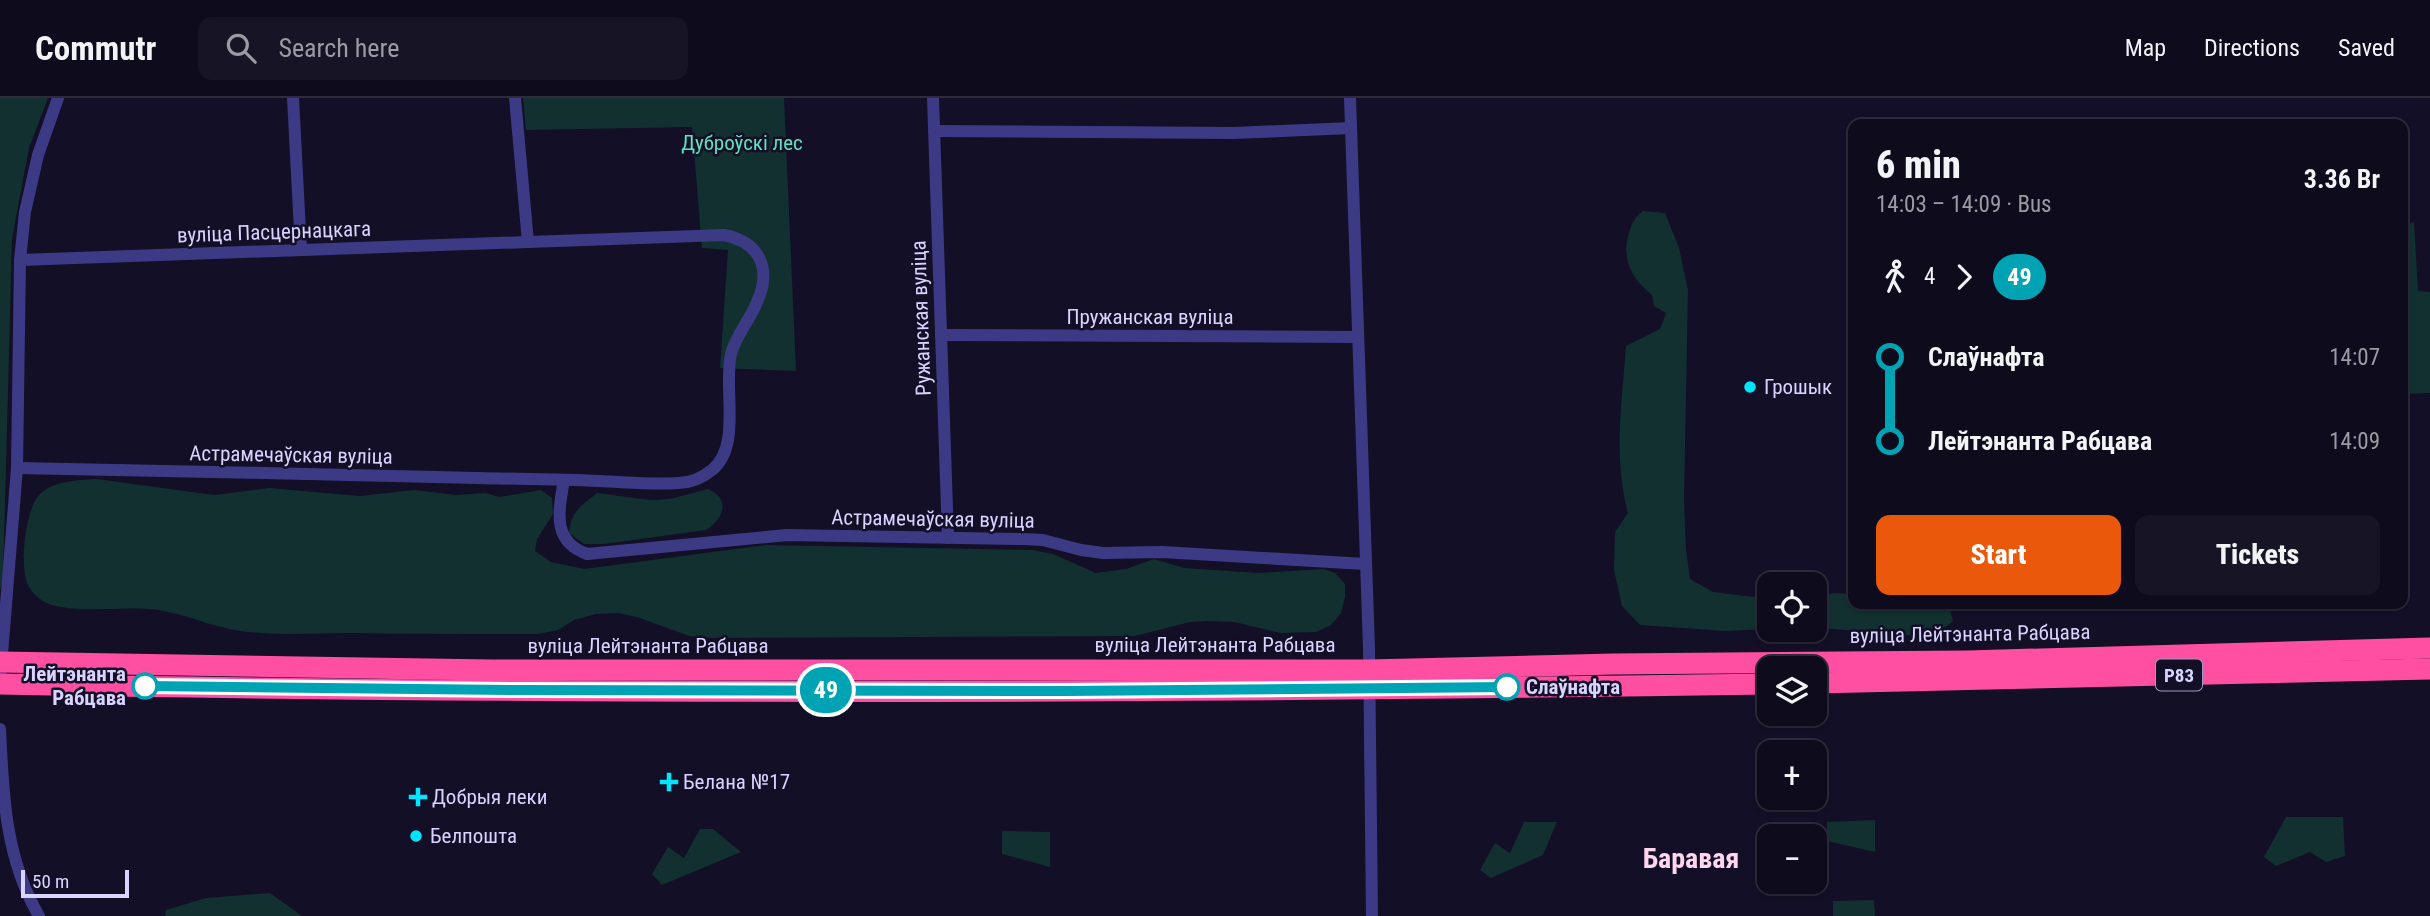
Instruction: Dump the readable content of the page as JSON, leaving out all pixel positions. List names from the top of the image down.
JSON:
{
  "streets": {
    "highway": ["вуліца Лейтэнанта Рабцава", "Р83"],
    "street": [
      "вуліца Пасцернацкага",
      "Пружанская вуліца",
      "Ружанская вуліца",
      "Астрамечаўская вуліца"
    ]
  },
  "crossings": [
    ["вуліца Пасцернацкага", "Астрамечаўская вуліца"],
    ["Пружанская вуліца", "Ружанская вуліца"],
    ["Ружанская вуліца", "Астрамечаўская вуліца"]
  ],
  "districts": ["Баравая"],
  "parks": ["Дуброўскі лес"],
  "places": {
    "other": [
      "Грошык",
      "Лейтэнанта Рабцава",
      "Слаўнафта",
      "Белпошта"
    ],
    "health": ["Белана №17", "Добрыя леки"]
  },
  "lines": ["bus line 49"],
  "scale_bar": "50 m",
  "page": {
    "header": "Commutr",
    "search": "Search here",
    "nav": ["Map", "Directions", "Saved"],
    "on_map": "49",
    "heading": ["6 min", "14:03 – 14:09 · Bus", "3.36 Br"],
    "legs": ["4", "49"],
    "list": [
      {
        "name": "Слаўнафта",
        "value": "14:07"
      },
      {
        "name": "Лейтэнанта Рабцава",
        "value": "14:09"
      }
    ],
    "buttons": ["Start", "Tickets"],
    "map_buttons": ["+", "−"],
    "scale": "50 m"
  }
}
